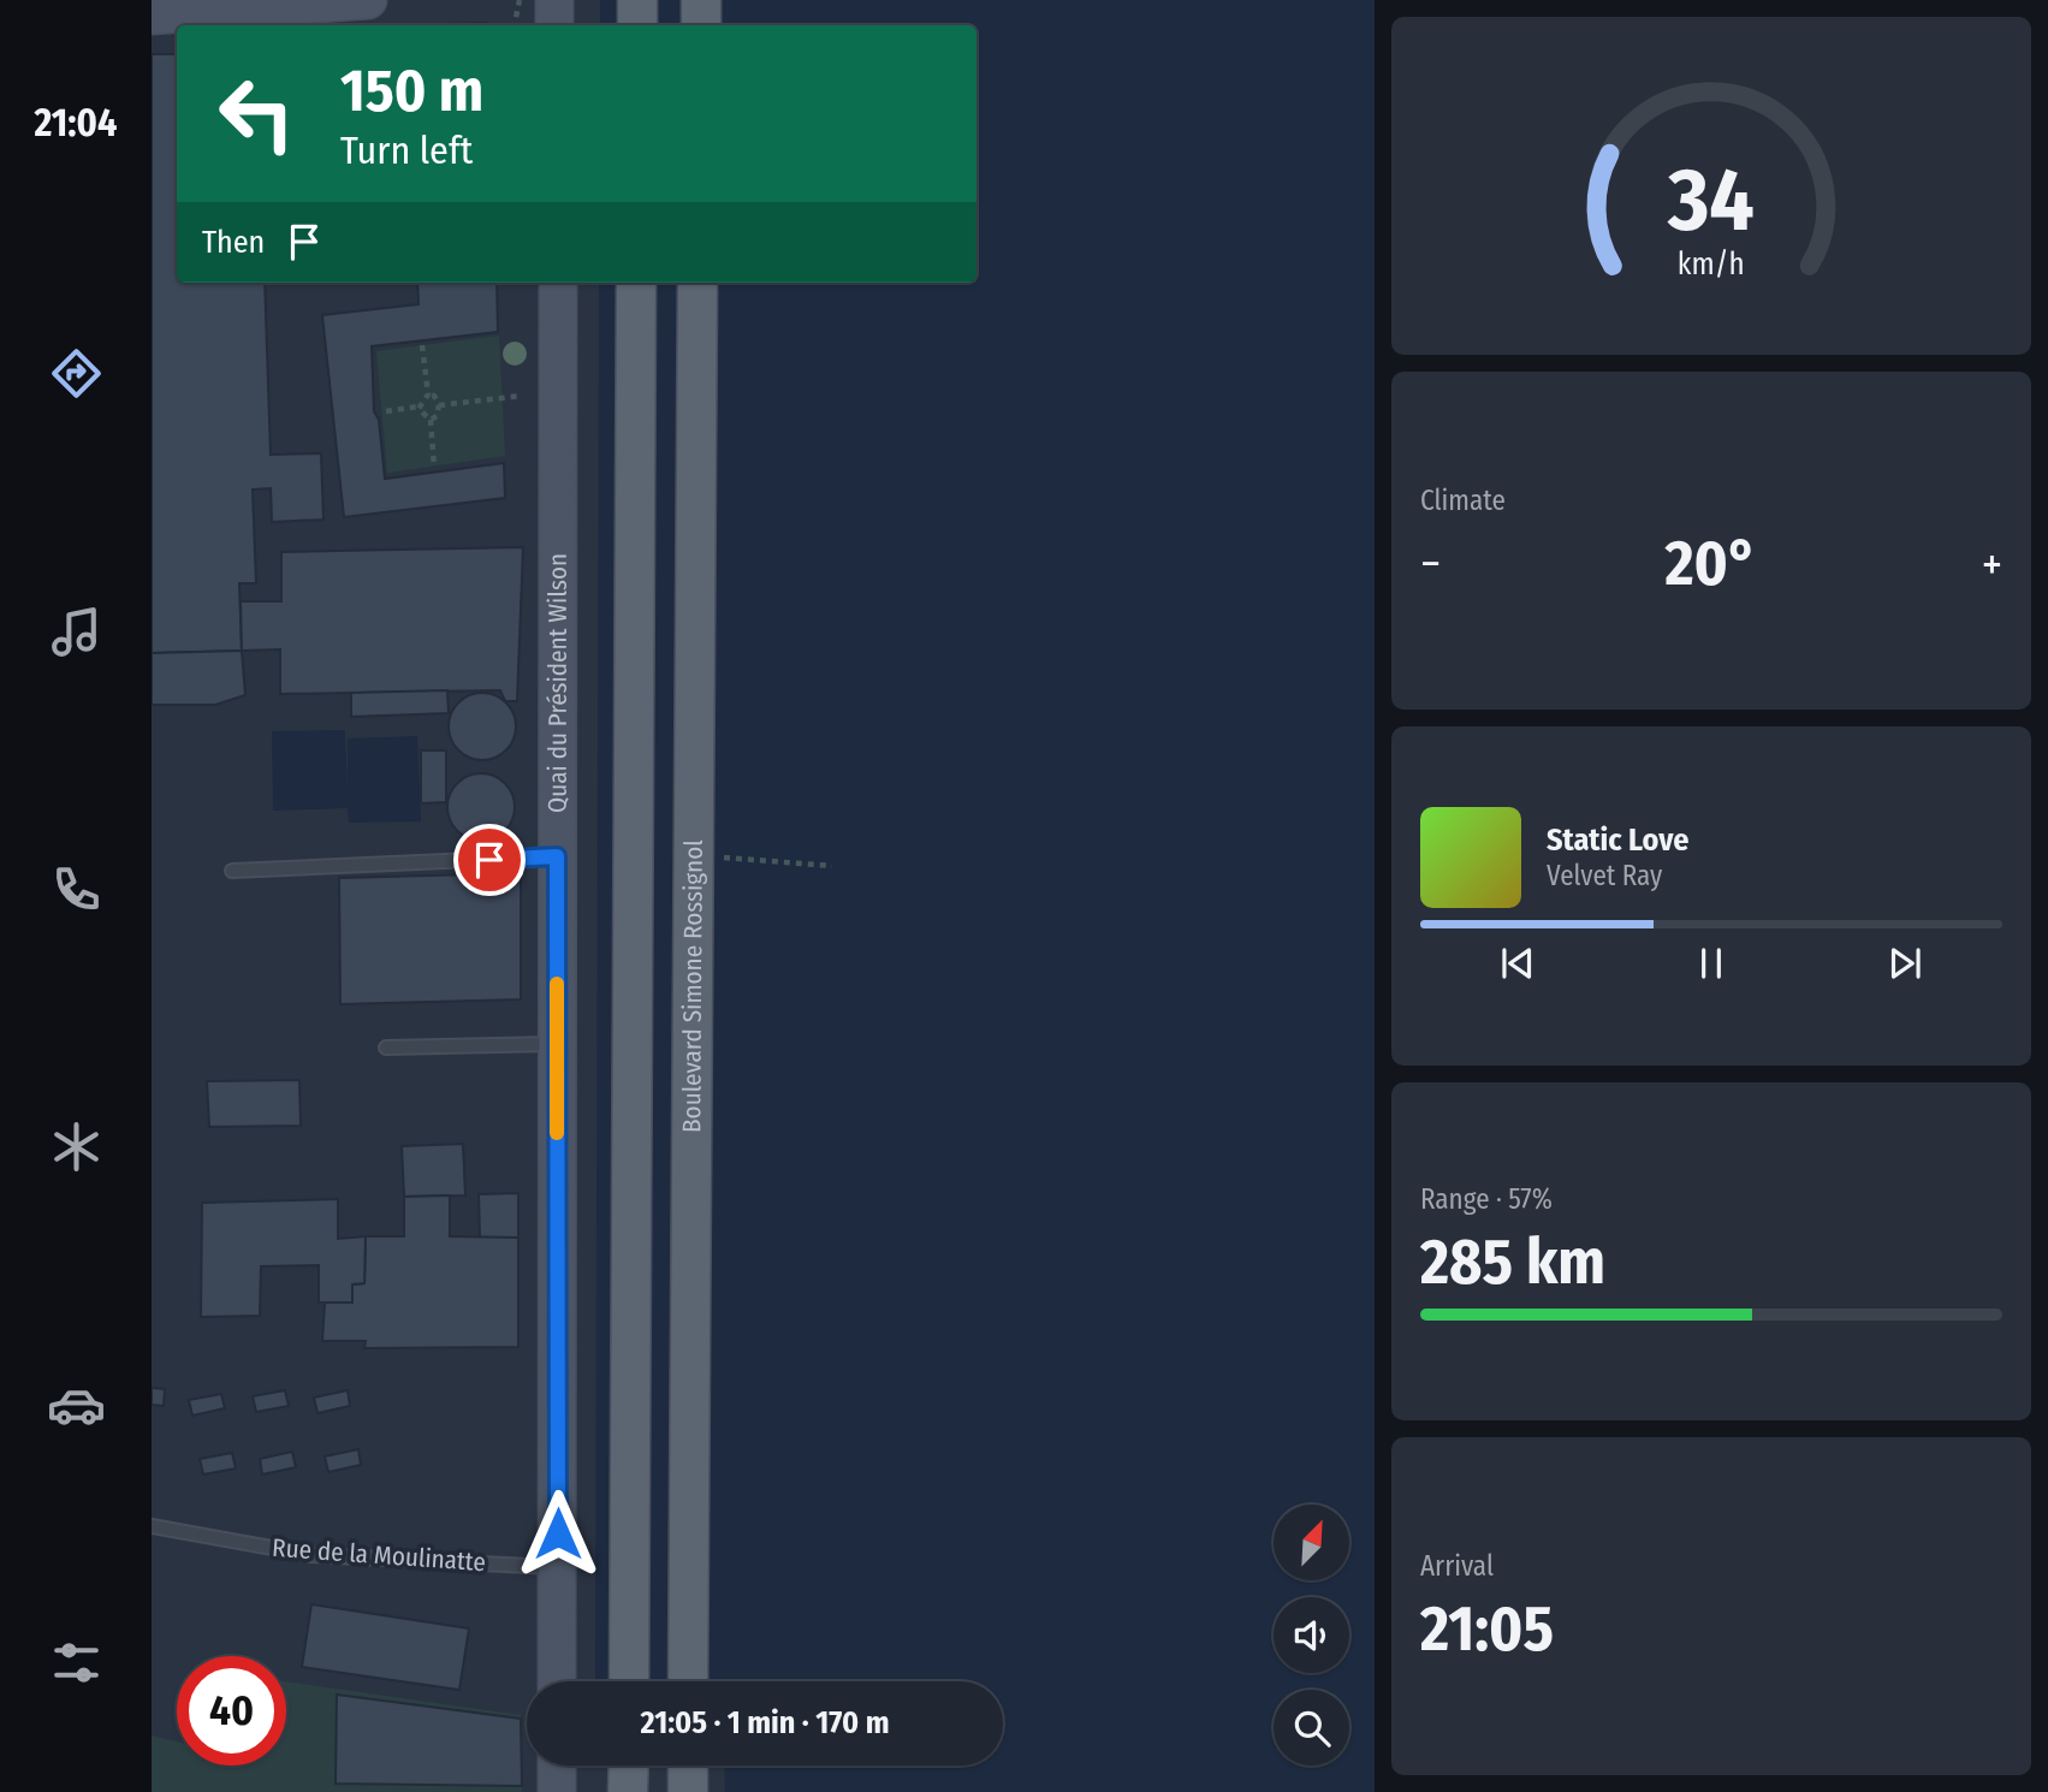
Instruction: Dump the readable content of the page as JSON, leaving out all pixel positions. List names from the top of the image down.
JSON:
{
  "streets": {
    "main road": ["Boulevard Simone Rossignol"],
    "street": ["Quai du Président Wilson"],
    "lane": ["Rue de la Moulinatte"]
  },
  "crossings": [
    ["Quai du Président Wilson", "Rue de la Moulinatte"]
  ],
  "north": "top right",
  "page": {
    "tabs": "21:04",
    "turn": ["150 m", "Turn left"],
    "then": "Then",
    "tile": [
      "Climate",
      ["Range · 57%", "285 km"],
      ["Arrival", "21:05"]
    ],
    "heat": ["−", "20°", "+"],
    "song": ["Static Love", "Velvet Ray"],
    "limit": "40",
    "trip": "21:05 · 1 min · 170 m",
    "gauge": ["34", "km/h"]
  }
}
